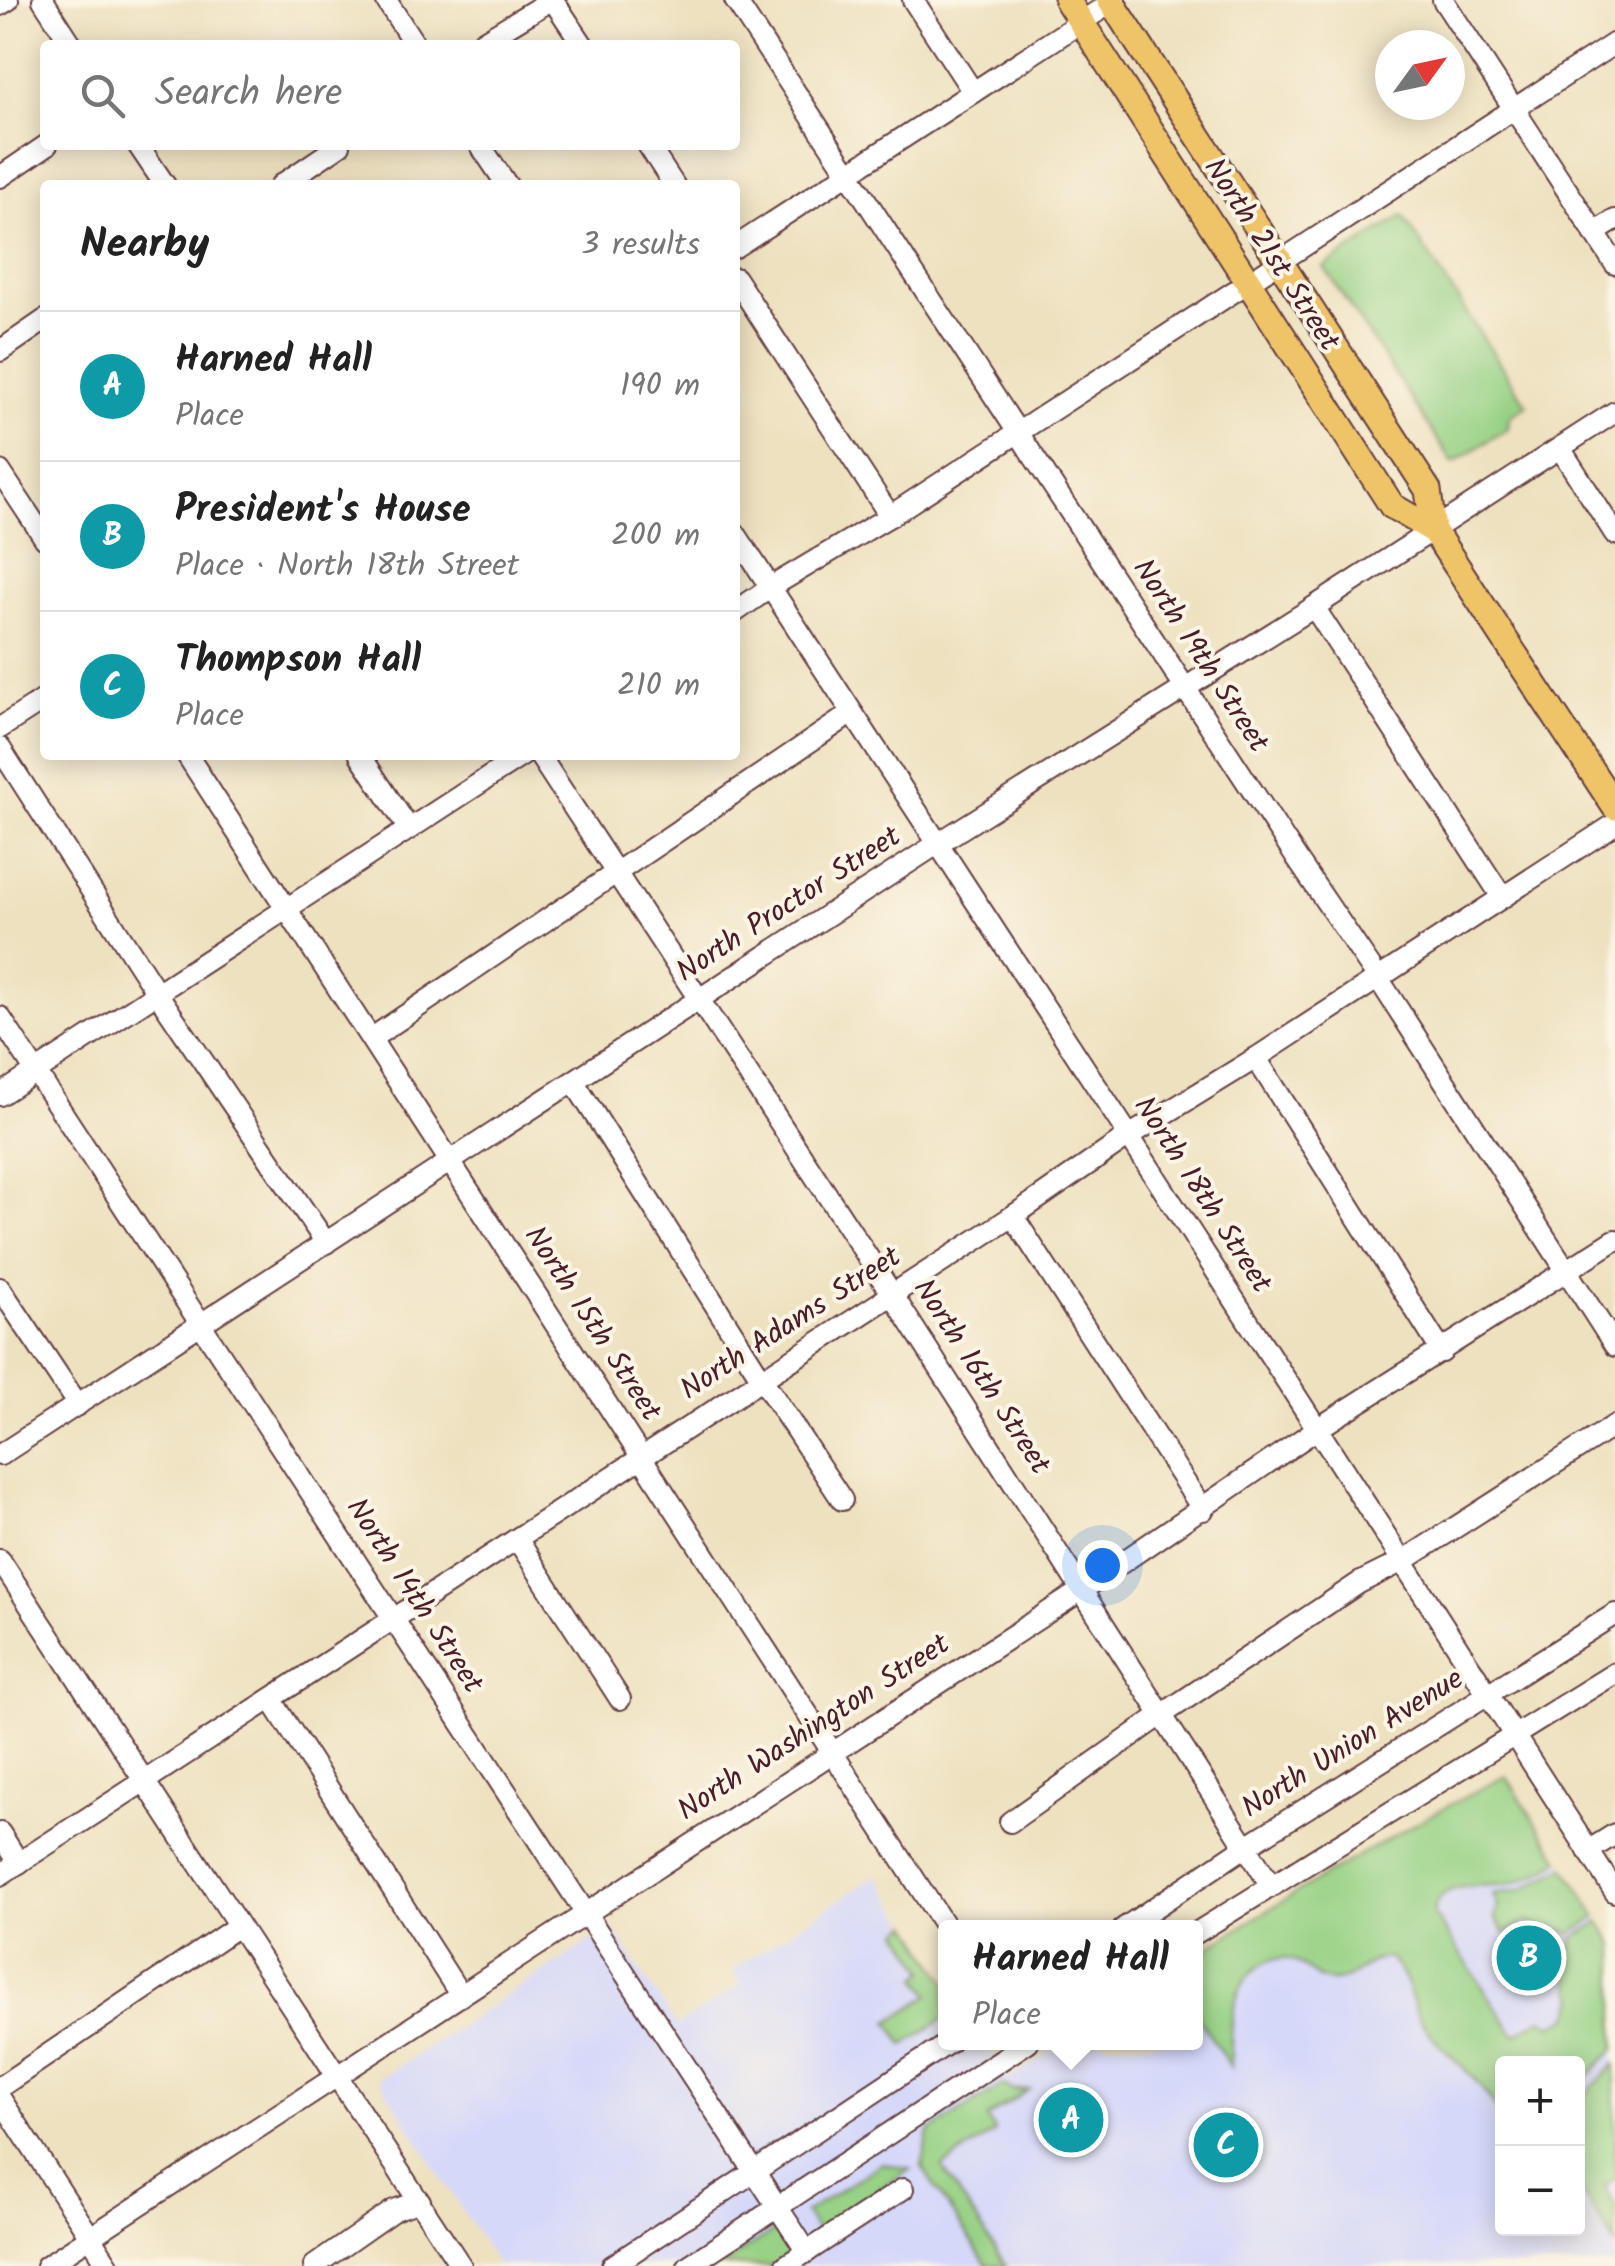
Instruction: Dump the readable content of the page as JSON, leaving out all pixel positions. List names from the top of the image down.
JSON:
{
  "streets": {
    "main road": ["North 21st Street"],
    "street": [
      "North 19th Street",
      "North Proctor Street",
      "North 18th Street",
      "North 15th Street",
      "North Adams Street",
      "North 16th Street",
      "North 14th Street",
      "North Washington Street",
      "North Union Avenue"
    ]
  },
  "crossings": [
    ["North 21st Street", "North Proctor Street"],
    ["North 19th Street", "North Proctor Street"],
    ["North 19th Street", "North Adams Street"],
    ["North 19th Street", "North Washington Street"],
    ["North Proctor Street", "North 18th Street"],
    ["North Proctor Street", "North 15th Street"],
    ["North Proctor Street", "North 16th Street"],
    ["North Proctor Street", "North 14th Street"],
    ["North 18th Street", "North Adams Street"],
    ["North 18th Street", "North Washington Street"],
    ["North 18th Street", "North Union Avenue"],
    ["North 15th Street", "North Adams Street"],
    ["North 15th Street", "North Washington Street"],
    ["North Adams Street", "North 16th Street"],
    ["North Adams Street", "North 14th Street"],
    ["North 16th Street", "North Washington Street"],
    ["North 16th Street", "North Union Avenue"],
    ["North 14th Street", "North Washington Street"]
  ],
  "north": "top right",
  "page": {
    "search": "Search here",
    "heading": ["Nearby", "3 results"],
    "list": [
      {
        "mark": "A",
        "name": "Harned Hall",
        "note": "Place",
        "value": "190 m"
      },
      {
        "mark": "B",
        "name": "President's House",
        "note": "Place · North 18th Street",
        "value": "200 m"
      },
      {
        "mark": "C",
        "name": "Thompson Hall",
        "note": "Place",
        "value": "210 m"
      }
    ],
    "popup": ["Harned Hall", "Place"],
    "pins": ["B", "A", "C"],
    "map_buttons": ["+", "−"]
  }
}
